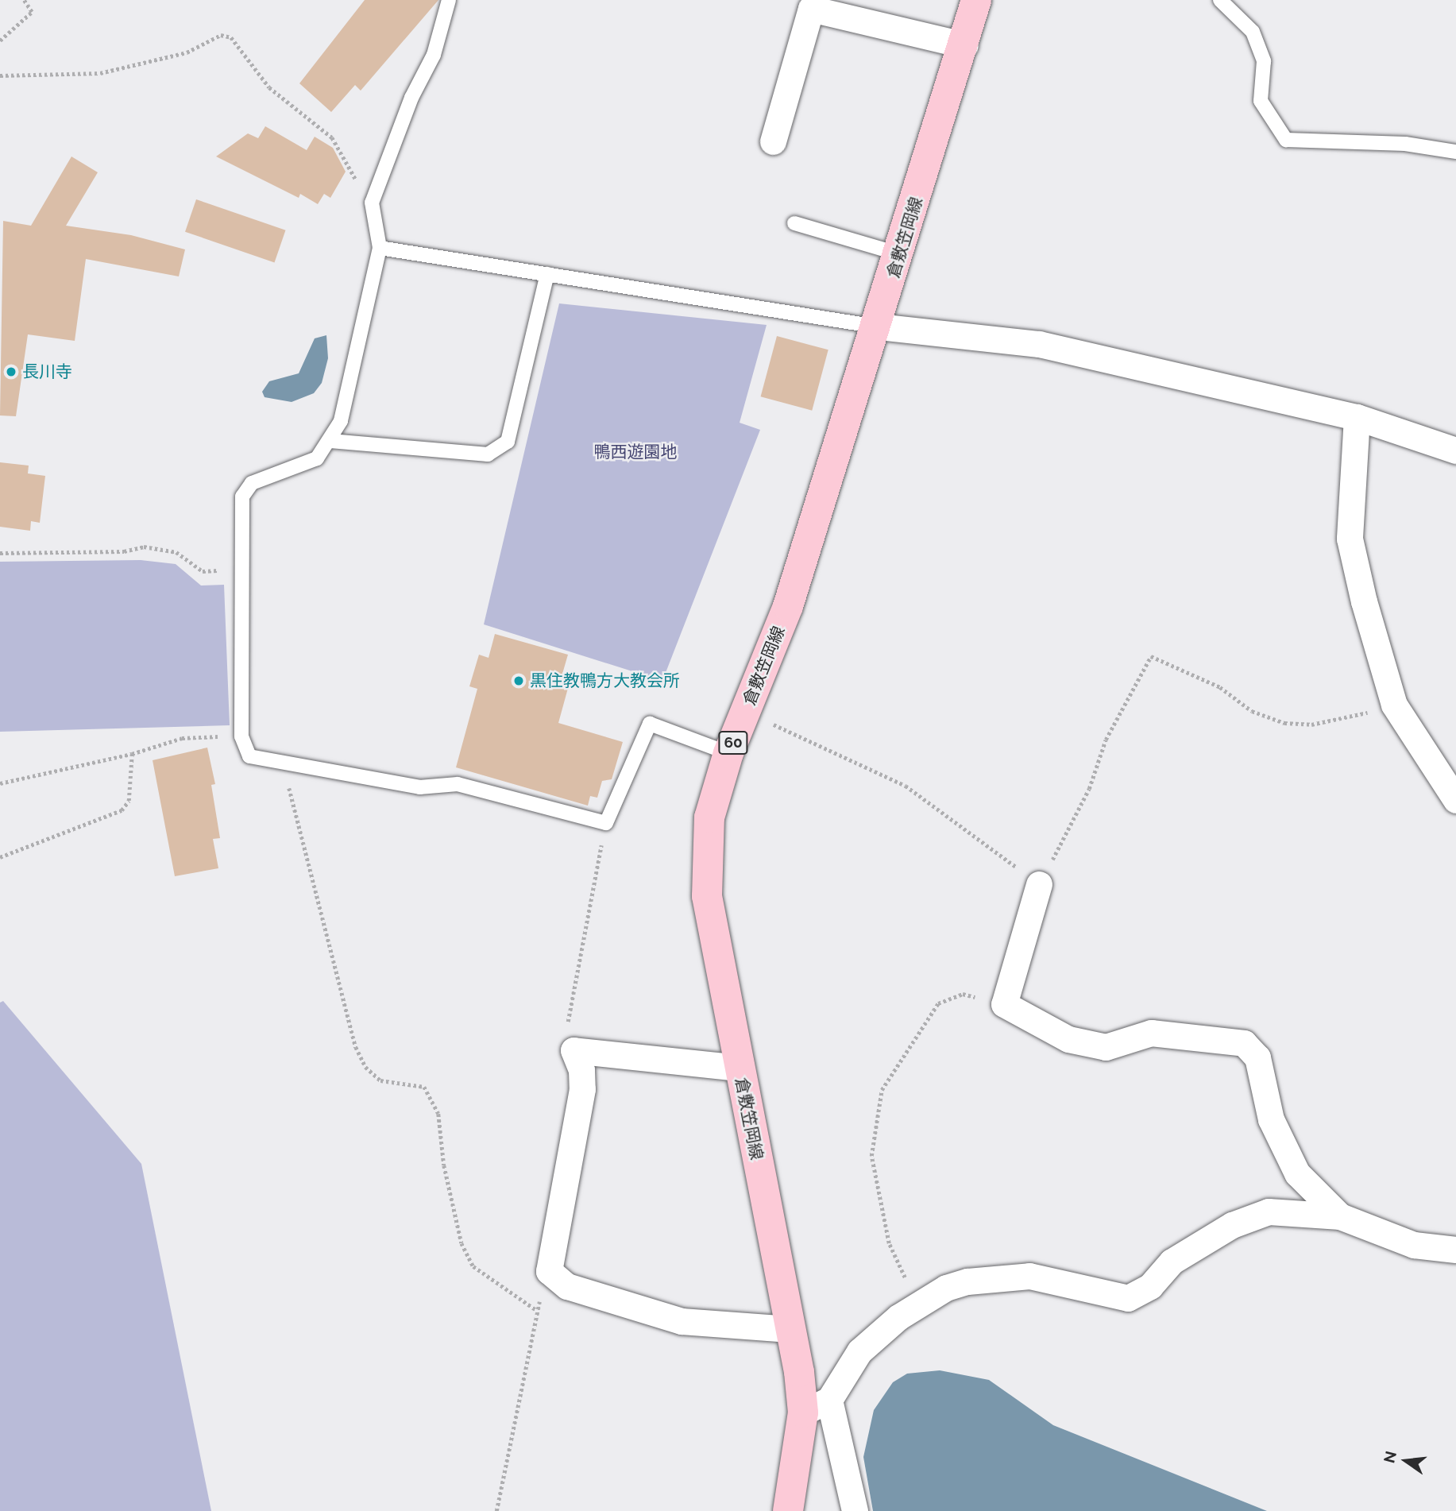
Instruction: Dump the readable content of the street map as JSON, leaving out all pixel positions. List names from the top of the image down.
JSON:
{
  "streets": {
    "main road": ["倉敷笠岡線", "60"]
  },
  "parks": ["鴨西遊園地"],
  "places": ["長川寺", "黒住教鴨方大教会所"],
  "north": "left"
}
